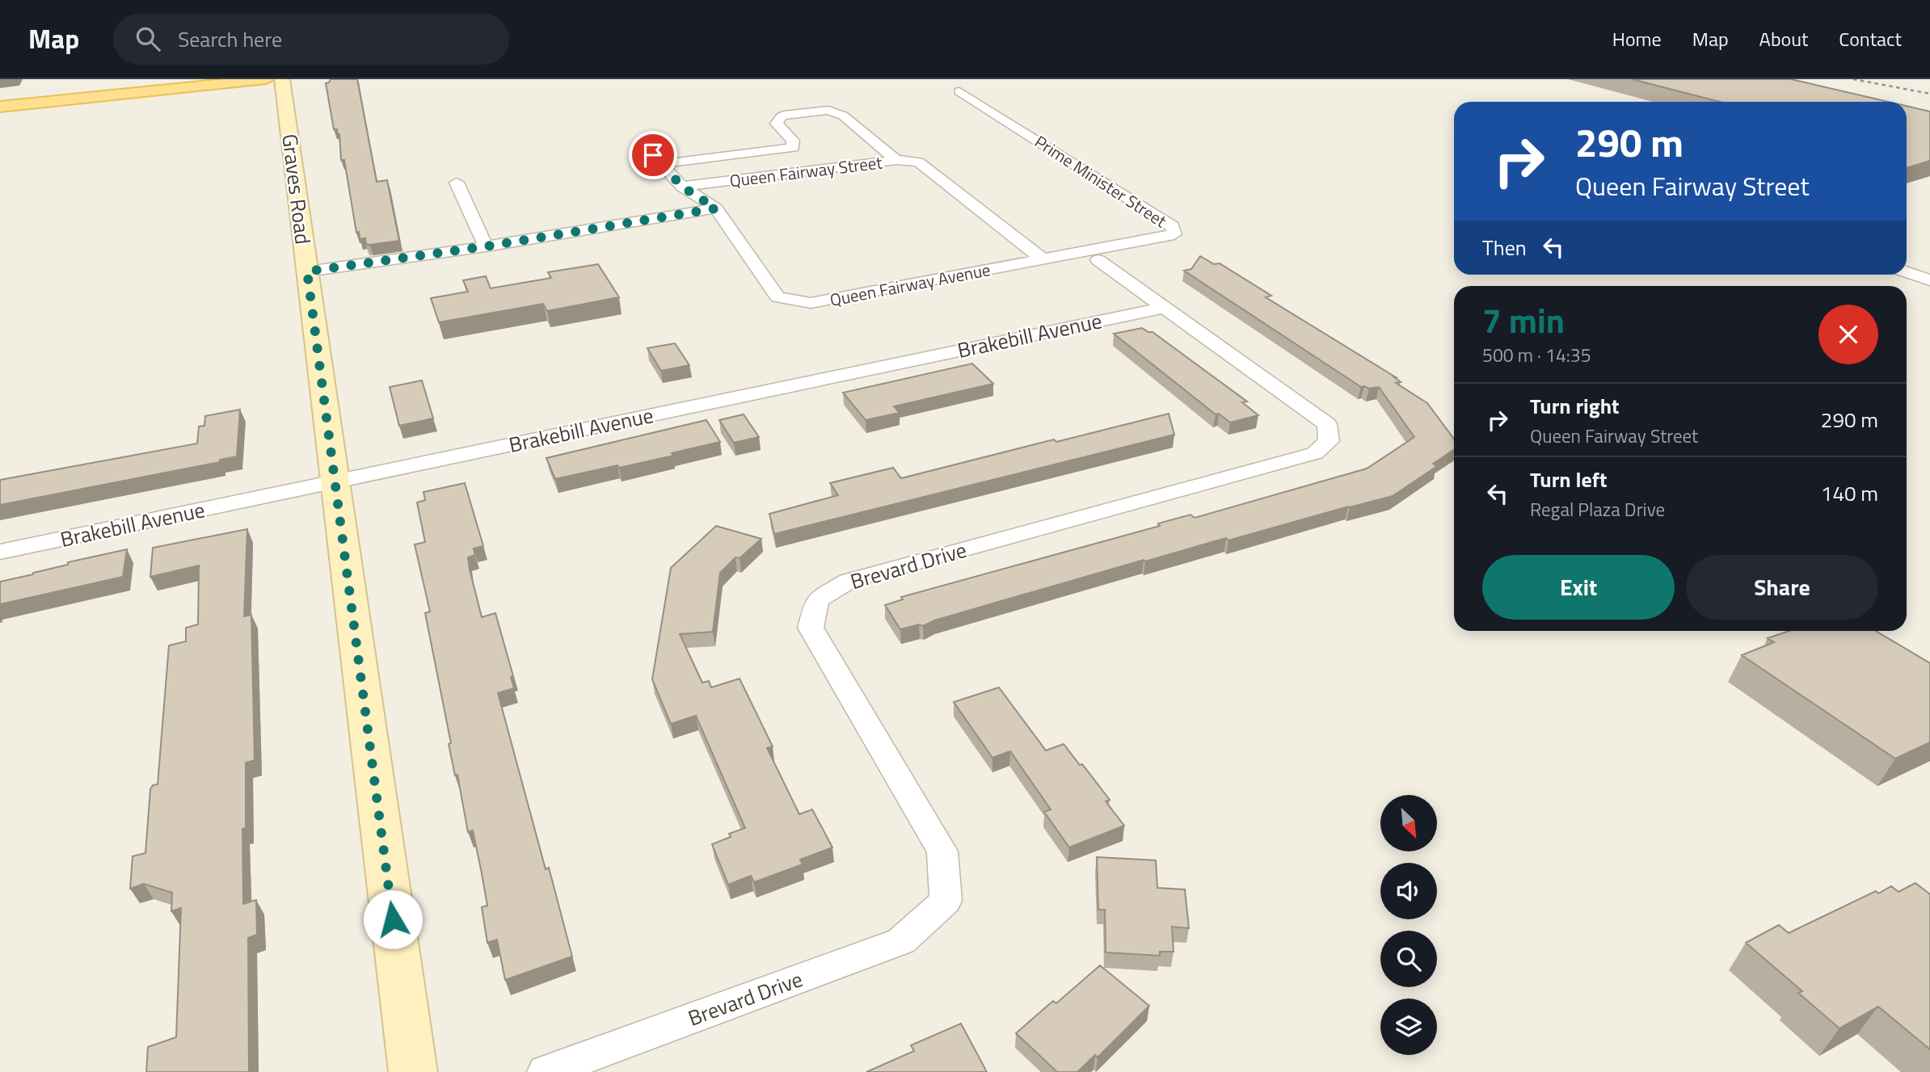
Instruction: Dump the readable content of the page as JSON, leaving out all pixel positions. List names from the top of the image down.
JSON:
{
  "streets": {
    "street": [
      "Queen Fairway Street",
      "Prime Minister Street",
      "Graves Road",
      "Queen Fairway Avenue",
      "Brakebill Avenue",
      "Brevard Drive"
    ]
  },
  "crossings": [
    ["Queen Fairway Street", "Graves Road"],
    ["Queen Fairway Street", "Queen Fairway Avenue"],
    ["Prime Minister Street", "Queen Fairway Avenue"],
    ["Graves Road", "Brakebill Avenue"],
    ["Brakebill Avenue", "Brevard Drive"]
  ],
  "north": "bottom right",
  "page": {
    "header": "Map",
    "search": "Search here",
    "nav": [
      "Home",
      "Map",
      "About",
      "Contact"
    ],
    "turn": ["290 m", "Queen Fairway Street"],
    "then": "Then",
    "heading": ["7 min", "500 m · 14:35"],
    "list": [
      {
        "name": "Turn right",
        "note": "Queen Fairway Street",
        "value": "290 m"
      },
      {
        "name": "Turn left",
        "note": "Regal Plaza Drive",
        "value": "140 m"
      }
    ],
    "buttons": ["Exit", "Share"]
  }
}
